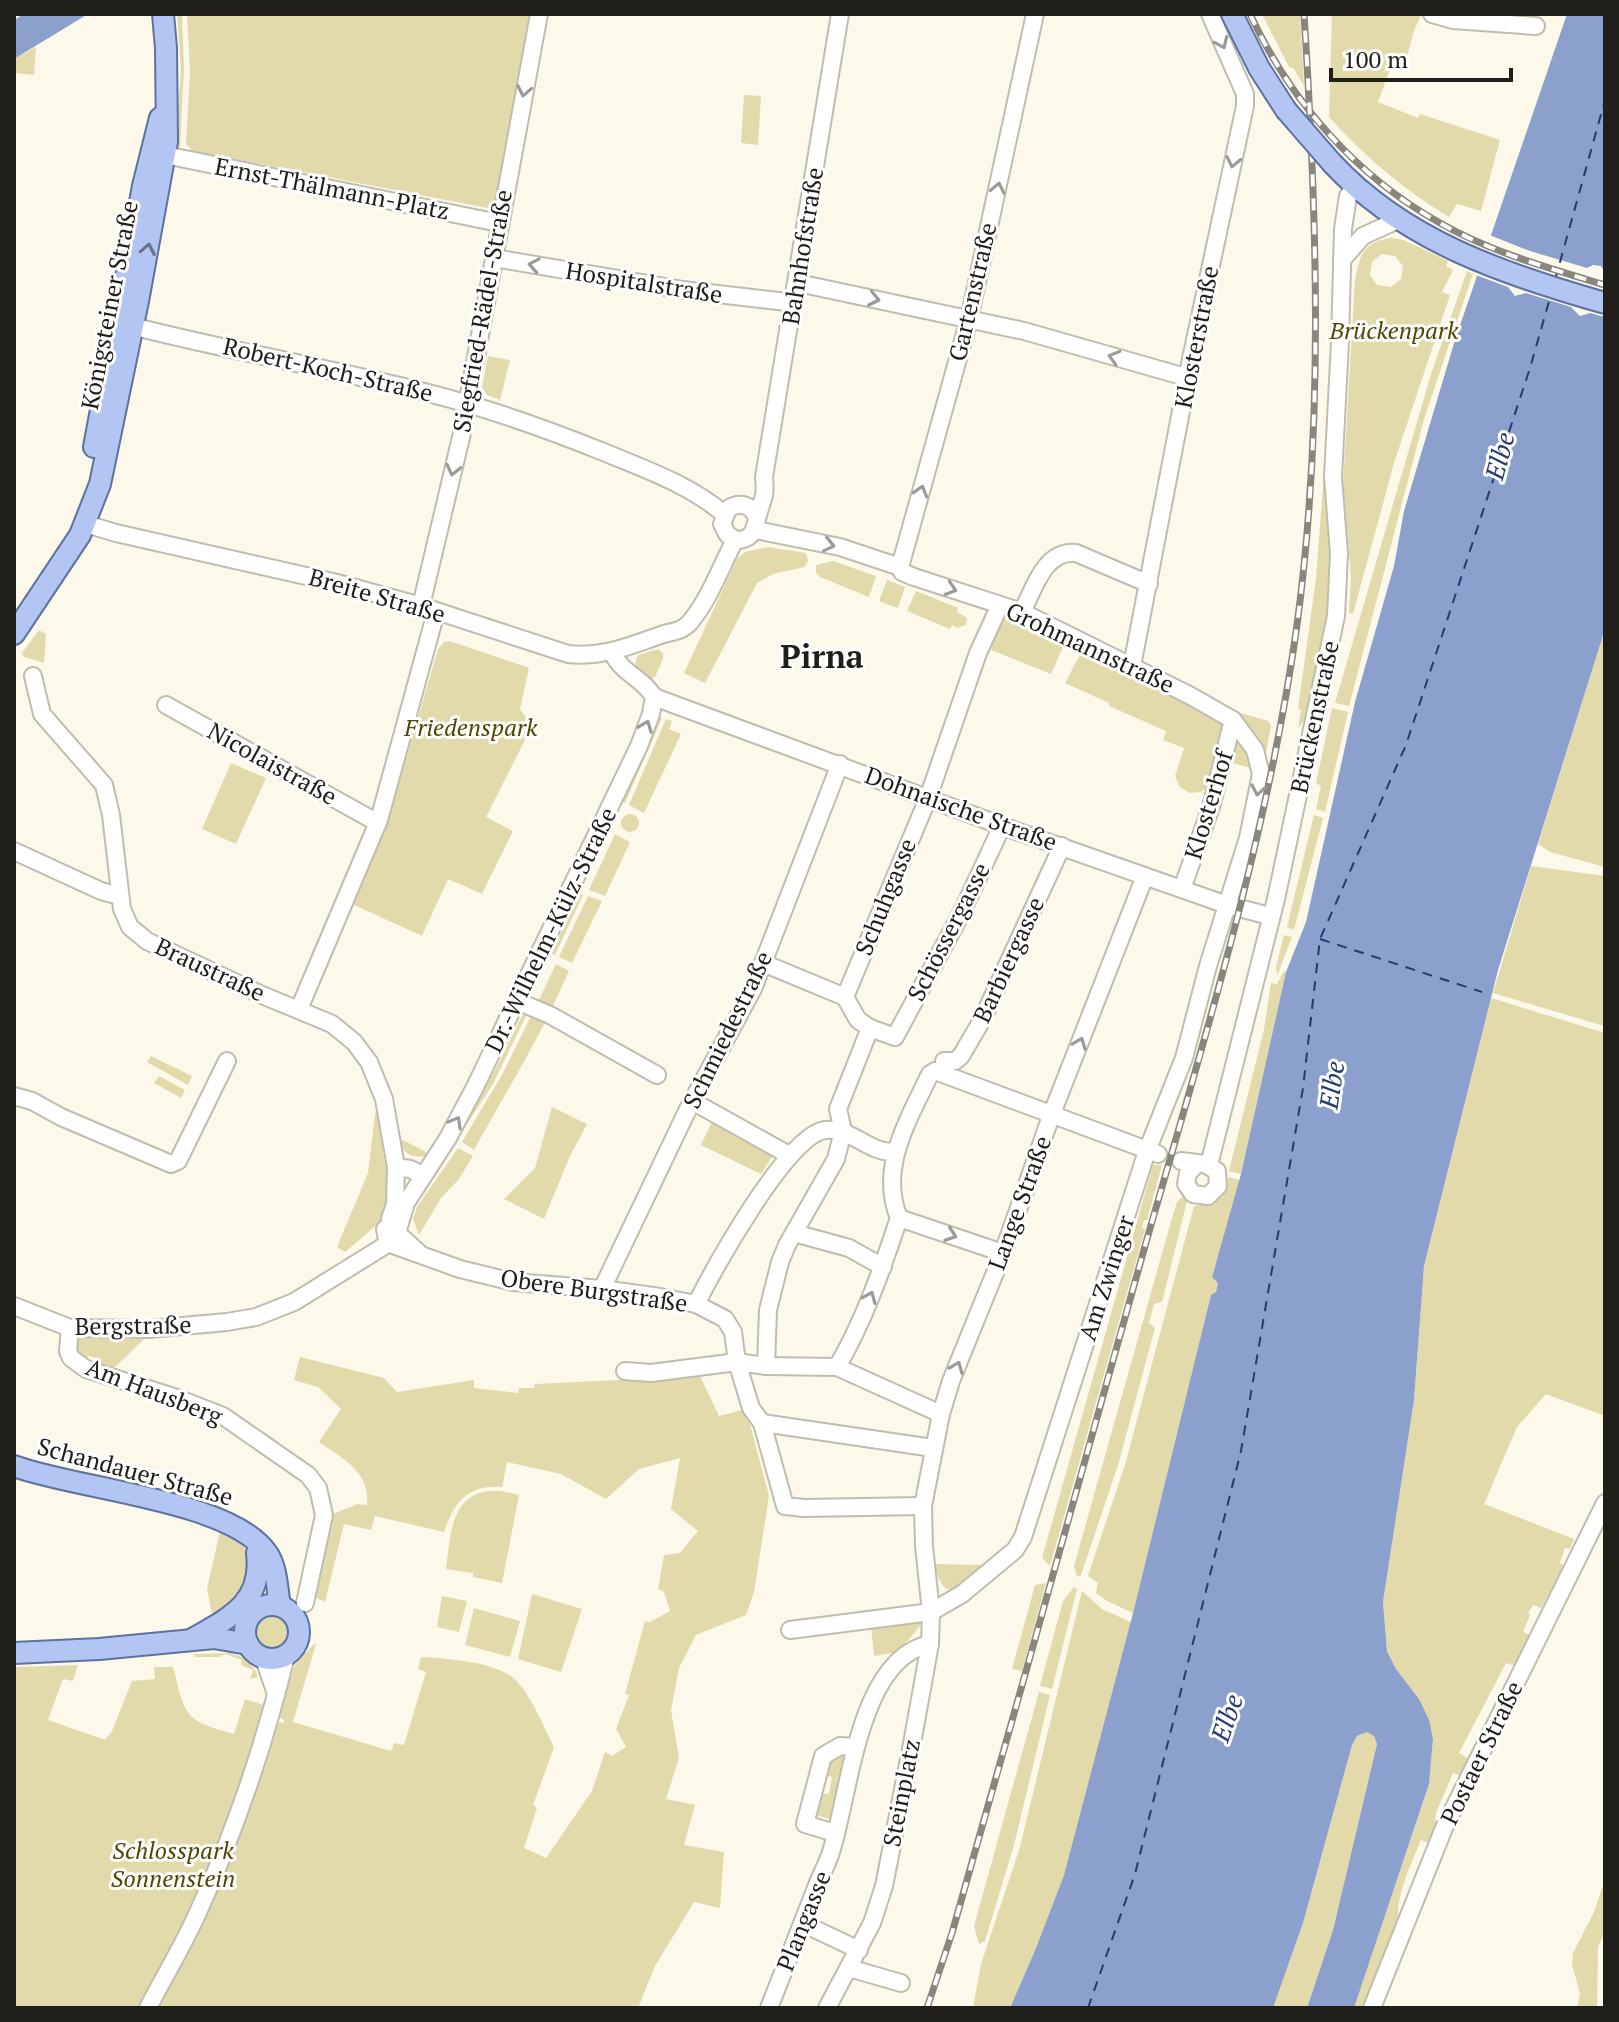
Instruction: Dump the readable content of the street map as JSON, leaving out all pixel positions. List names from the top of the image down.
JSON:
{
  "streets": {
    "main road": ["Königsteiner Straße", "Schandauer Straße"],
    "street": [
      "Ernst-Thälmann-Platz",
      "Bahnhofstraße",
      "Hospitalstraße",
      "Gartenstraße",
      "Siegfried-Rädel-Straße",
      "Klosterstraße",
      "Robert-Koch-Straße",
      "Breite Straße",
      "Grohmannstraße",
      "Brückenstraße",
      "Nicolaistraße",
      "Klosterhof",
      "Dohnaische Straße",
      "Schuhgasse",
      "Dr.-Wilhelm-Külz-Straße",
      "Schössergasse",
      "Barbiergasse",
      "Braustraße",
      "Schmiedestraße",
      "Lange Straße",
      "Am Zwinger",
      "Obere Burgstraße",
      "Bergstraße",
      "Am Hausberg",
      "Postaer Straße",
      "Steinplatz",
      "Plangasse"
    ]
  },
  "crossings": [
    ["Ernst-Thälmann-Platz", "Königsteiner Straße"],
    ["Ernst-Thälmann-Platz", "Siegfried-Rädel-Straße"],
    ["Bahnhofstraße", "Hospitalstraße"],
    ["Bahnhofstraße", "Robert-Koch-Straße"],
    ["Bahnhofstraße", "Breite Straße"],
    ["Bahnhofstraße", "Grohmannstraße"],
    ["Hospitalstraße", "Siegfried-Rädel-Straße"],
    ["Gartenstraße", "Grohmannstraße"],
    ["Königsteiner Straße", "Robert-Koch-Straße"],
    ["Königsteiner Straße", "Breite Straße"],
    ["Siegfried-Rädel-Straße", "Robert-Koch-Straße"],
    ["Siegfried-Rädel-Straße", "Breite Straße"],
    ["Klosterstraße", "Grohmannstraße"],
    ["Robert-Koch-Straße", "Grohmannstraße"],
    ["Grohmannstraße", "Klosterhof"],
    ["Grohmannstraße", "Dohnaische Straße"],
    ["Grohmannstraße", "Schuhgasse"],
    ["Grohmannstraße", "Am Zwinger"],
    ["Brückenstraße", "Dohnaische Straße"],
    ["Klosterhof", "Dohnaische Straße"],
    ["Dohnaische Straße", "Schuhgasse"],
    ["Dohnaische Straße", "Dr.-Wilhelm-Külz-Straße"],
    ["Dohnaische Straße", "Schössergasse"],
    ["Dohnaische Straße", "Barbiergasse"],
    ["Dohnaische Straße", "Schmiedestraße"],
    ["Dohnaische Straße", "Lange Straße"],
    ["Dohnaische Straße", "Am Zwinger"],
    ["Dr.-Wilhelm-Külz-Straße", "Braustraße"],
    ["Schmiedestraße", "Obere Burgstraße"],
    ["Lange Straße", "Obere Burgstraße"],
    ["Lange Straße", "Steinplatz"],
    ["Am Zwinger", "Steinplatz"],
    ["Obere Burgstraße", "Bergstraße"],
    ["Bergstraße", "Am Hausberg"],
    ["Steinplatz", "Plangasse"]
  ],
  "one_way": [
    "Hospitalstraße",
    "Gartenstraße",
    "Siegfried-Rädel-Straße",
    "Klosterstraße",
    "Dr.-Wilhelm-Külz-Straße"
  ],
  "districts": ["Pirna"],
  "water": ["Elbe"],
  "parks": ["Brückenpark", "Friedenspark", "Schlosspark Sonnenstein"],
  "scale_bar": "100 m"
}
